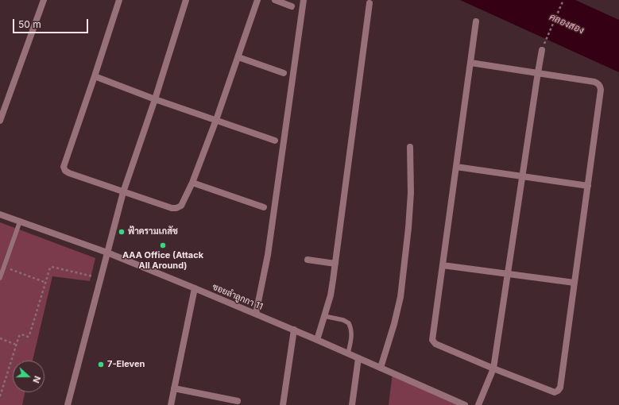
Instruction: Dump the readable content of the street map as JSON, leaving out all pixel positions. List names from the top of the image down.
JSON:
{
  "streets": {
    "street": ["ซอยลำลูกกา 11"]
  },
  "water": ["คลองสอง"],
  "places": ["ฟ้าครามเภสัช", "AAA Office (Attack All Around)", "7-Eleven"],
  "scale_bar": "50 m",
  "north": "right"
}
